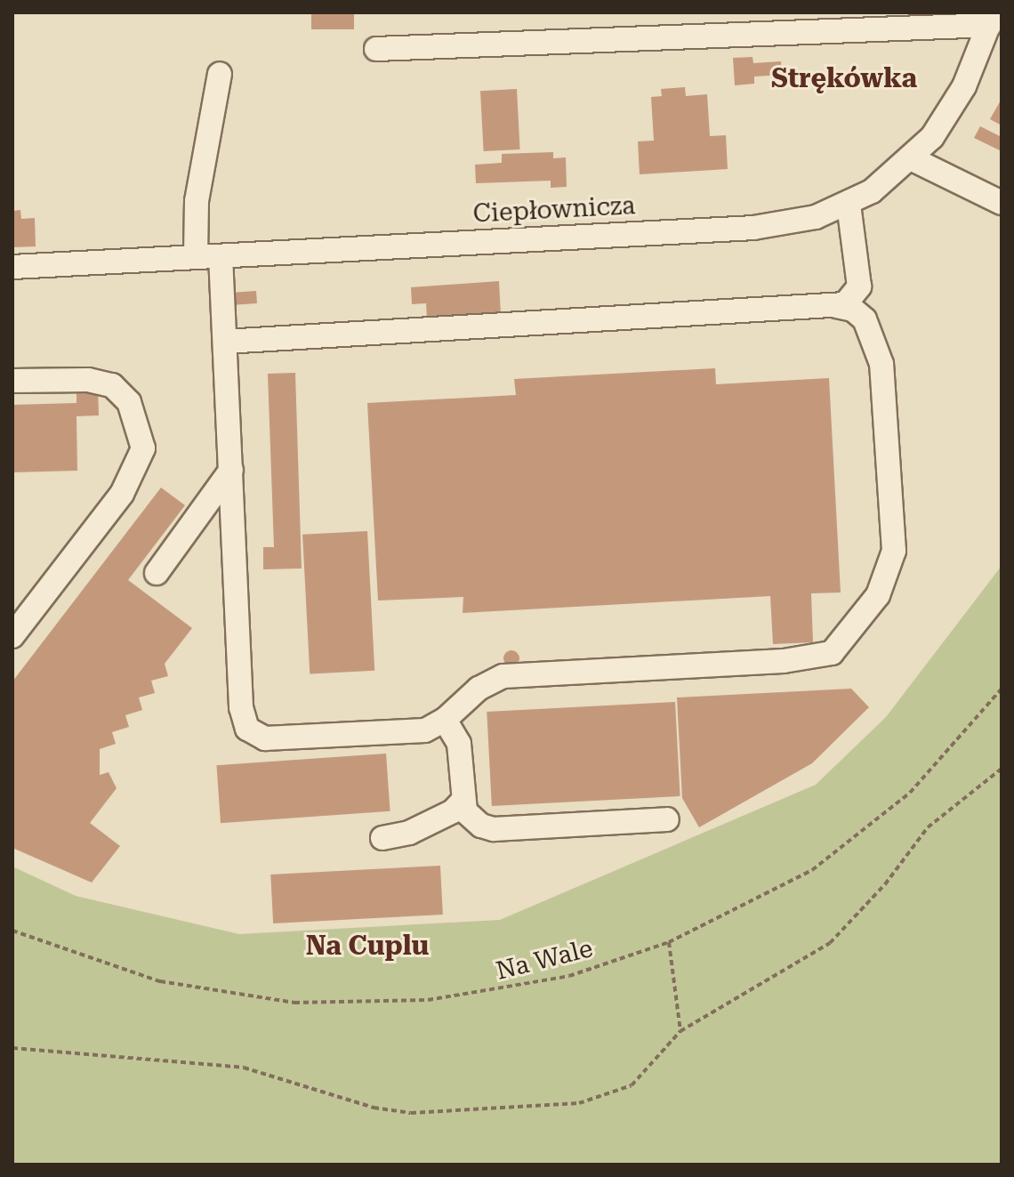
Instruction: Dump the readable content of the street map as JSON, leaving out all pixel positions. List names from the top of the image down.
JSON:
{
  "streets": {
    "street": ["Ciepłownicza"],
    "path": ["Na Wale"]
  },
  "districts": ["Strękówka", "Na Cuplu"]
}
